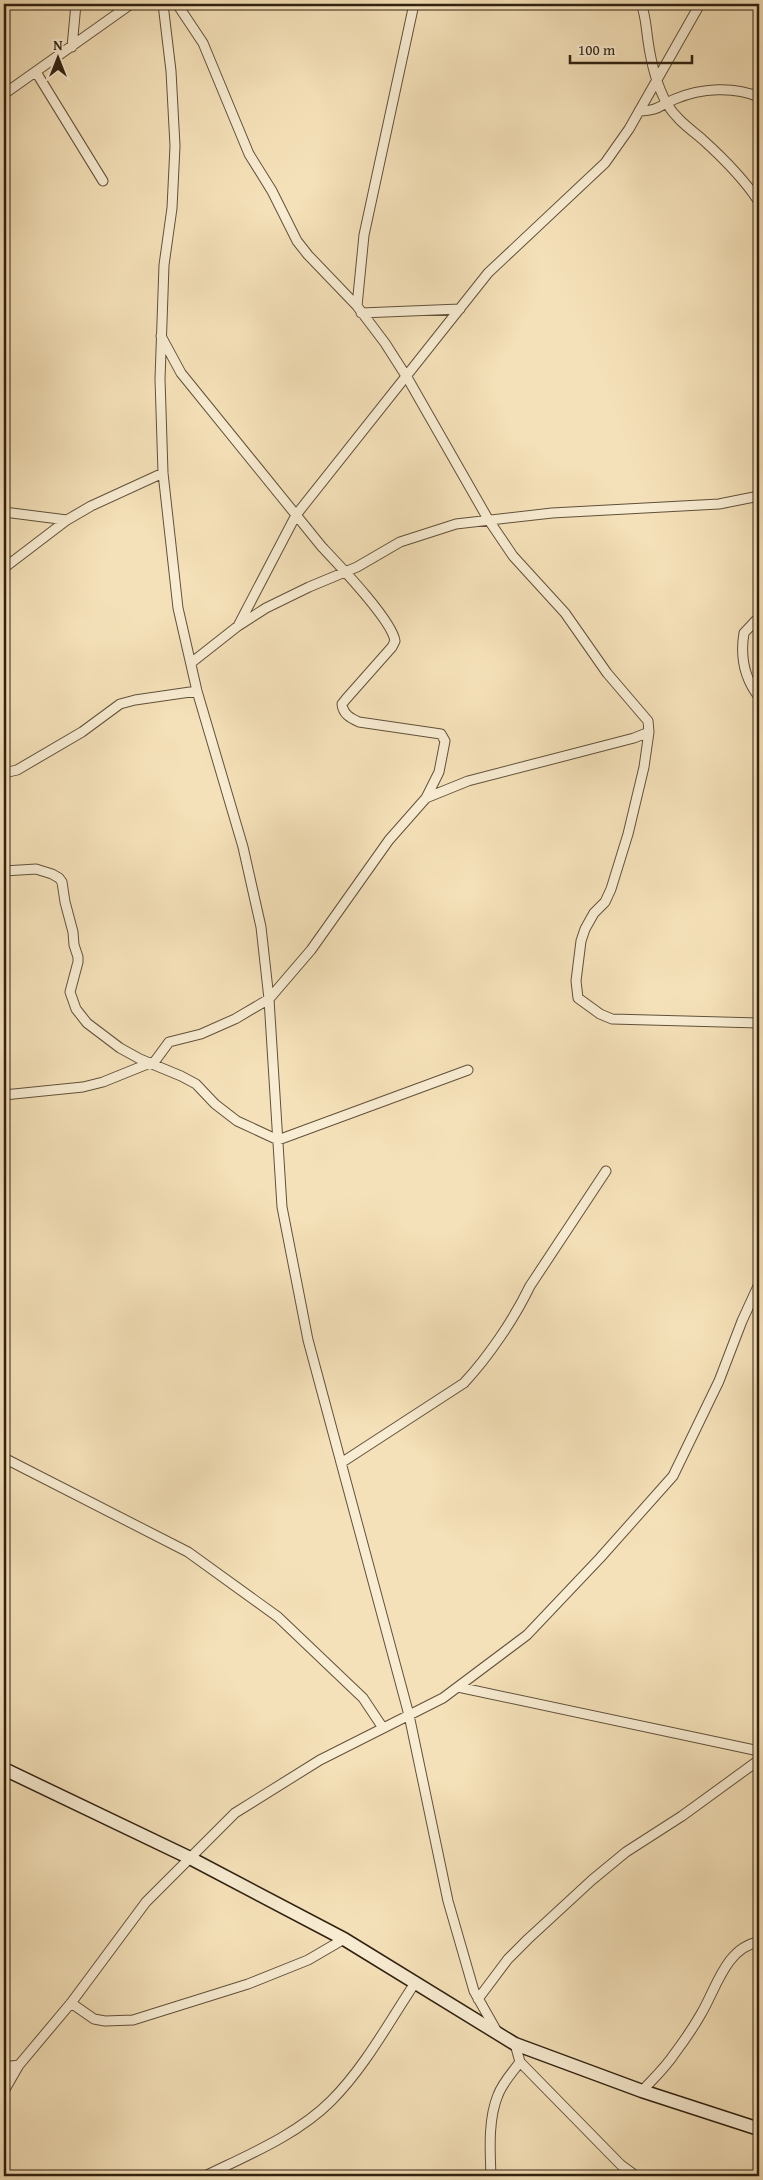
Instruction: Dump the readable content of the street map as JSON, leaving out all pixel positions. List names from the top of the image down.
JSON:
{
  "scale_bar": "100 m",
  "north": "top"
}
